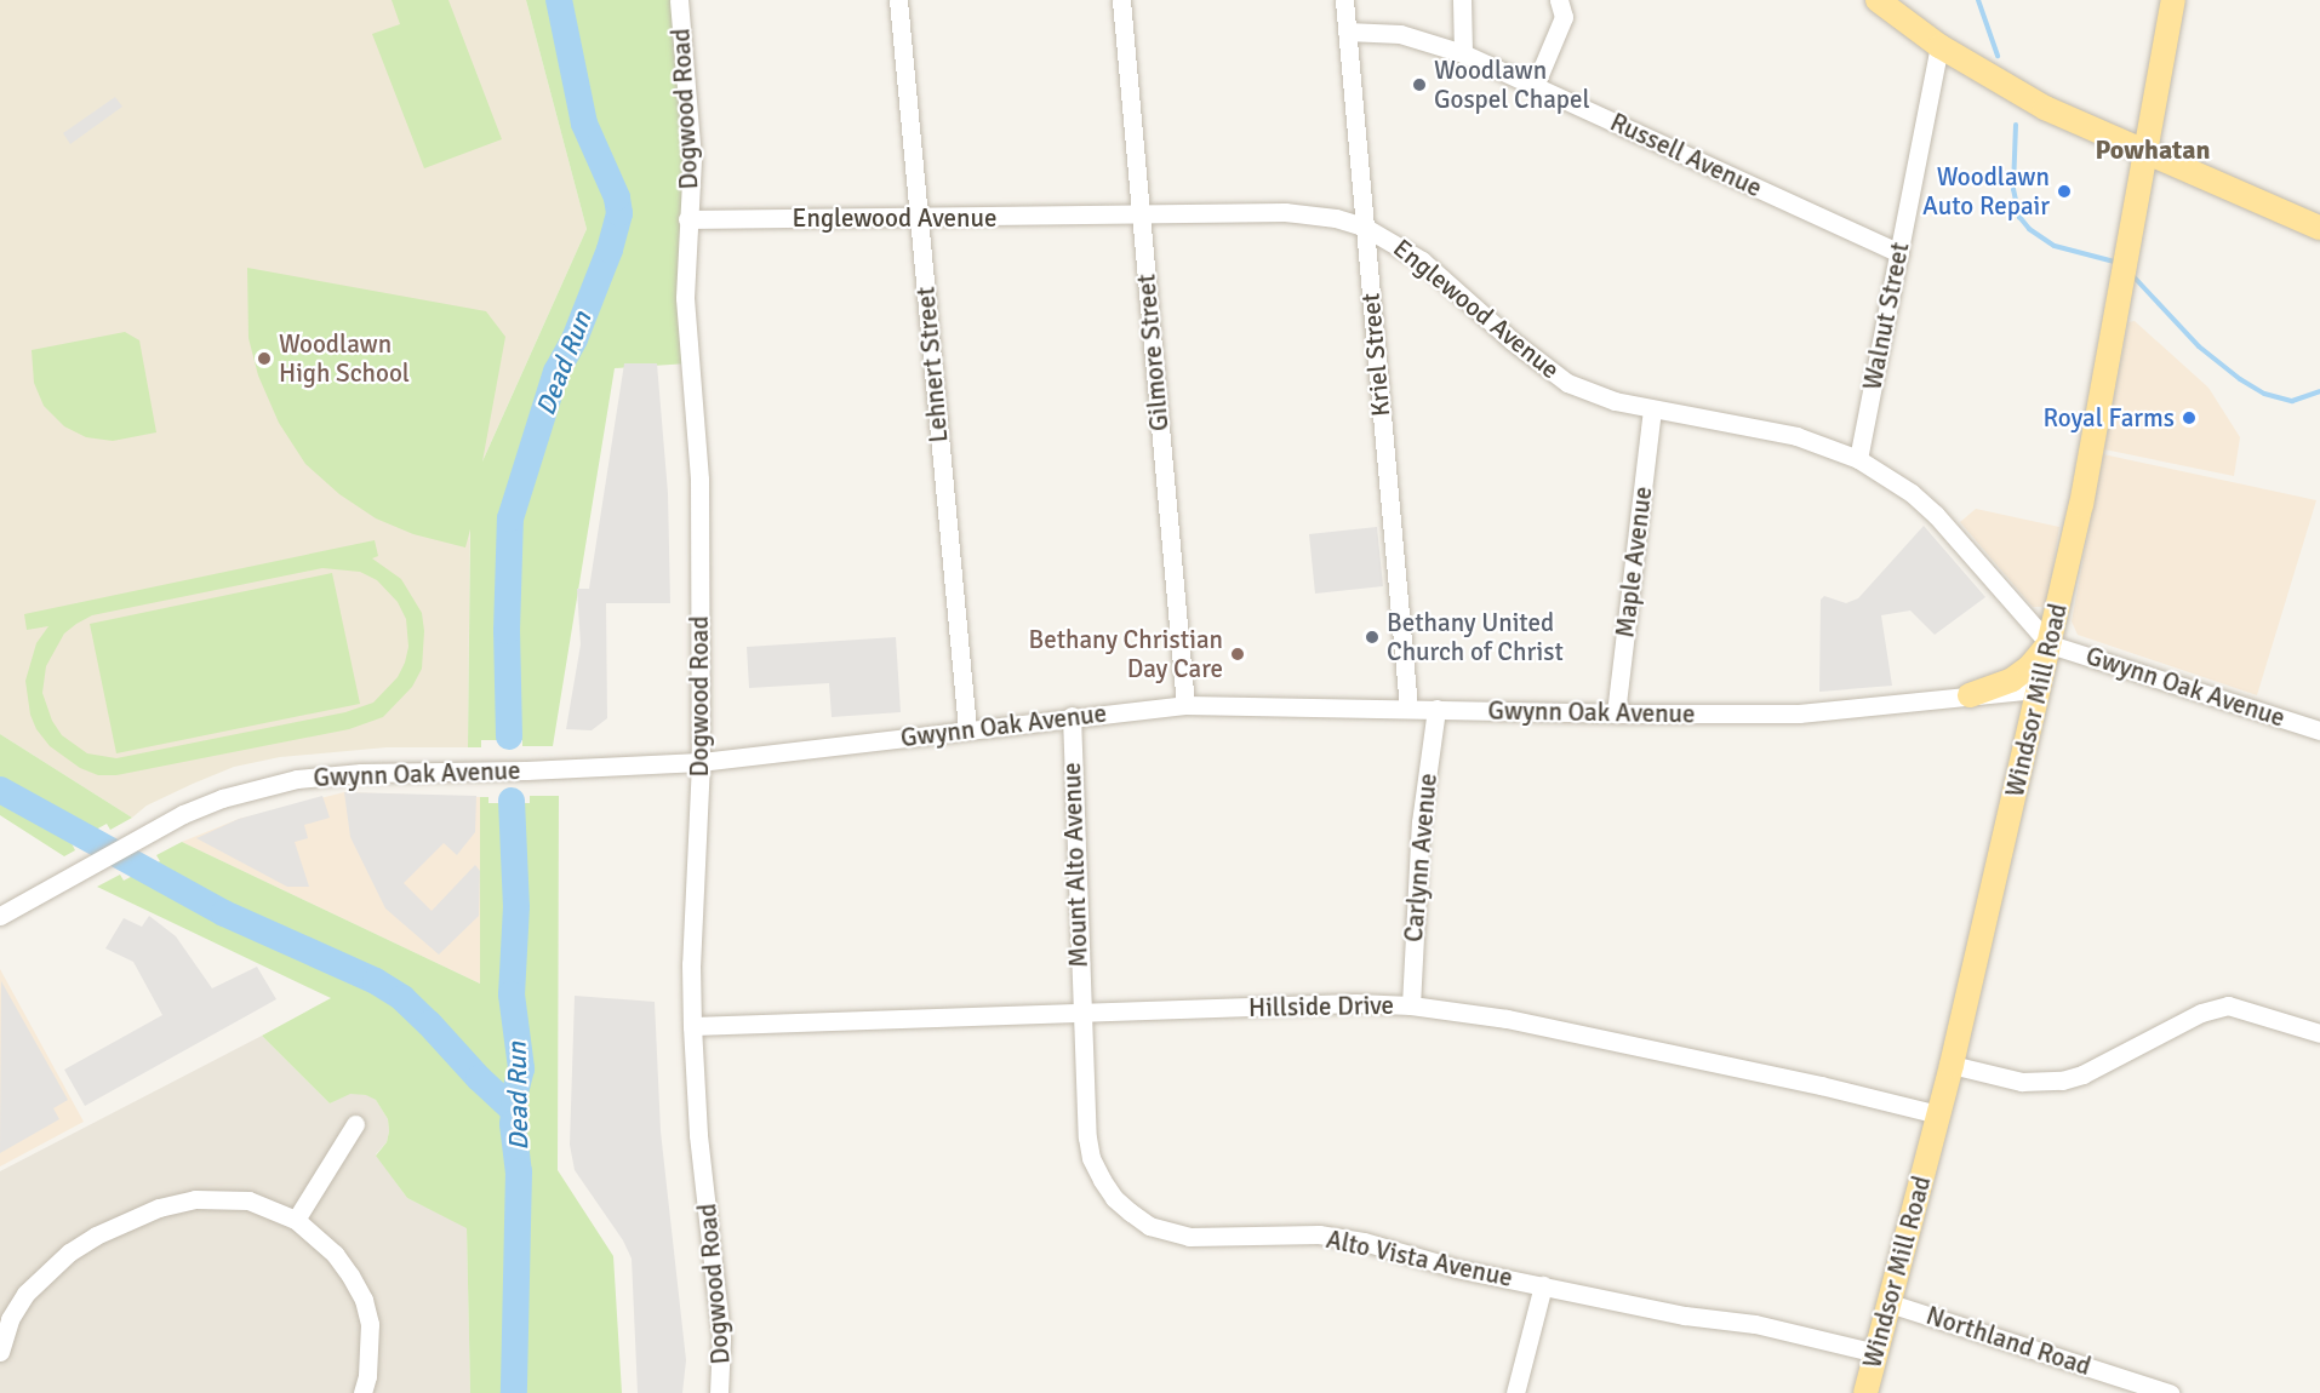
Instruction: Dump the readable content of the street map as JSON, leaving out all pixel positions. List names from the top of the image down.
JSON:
{
  "streets": {
    "main road": ["Windsor Mill Road"],
    "street": [
      "Dogwood Road",
      "Russell Avenue",
      "Englewood Avenue",
      "Walnut Street",
      "Gilmore Street",
      "Kriel Street",
      "Lehnert Street",
      "Maple Avenue",
      "Gwynn Oak Avenue",
      "Carlynn Avenue",
      "Mount Alto Avenue",
      "Hillside Drive",
      "Alto Vista Avenue",
      "Northland Road"
    ]
  },
  "crossings": [
    ["Dogwood Road", "Englewood Avenue"],
    ["Dogwood Road", "Gwynn Oak Avenue"],
    ["Dogwood Road", "Hillside Drive"],
    ["Russell Avenue", "Walnut Street"],
    ["Russell Avenue", "Kriel Street"],
    ["Englewood Avenue", "Walnut Street"],
    ["Englewood Avenue", "Gilmore Street"],
    ["Englewood Avenue", "Kriel Street"],
    ["Englewood Avenue", "Lehnert Street"],
    ["Englewood Avenue", "Maple Avenue"],
    ["Englewood Avenue", "Gwynn Oak Avenue"],
    ["Englewood Avenue", "Windsor Mill Road"],
    ["Gilmore Street", "Gwynn Oak Avenue"],
    ["Kriel Street", "Gwynn Oak Avenue"],
    ["Lehnert Street", "Gwynn Oak Avenue"],
    ["Maple Avenue", "Gwynn Oak Avenue"],
    ["Gwynn Oak Avenue", "Windsor Mill Road"],
    ["Gwynn Oak Avenue", "Carlynn Avenue"],
    ["Gwynn Oak Avenue", "Mount Alto Avenue"],
    ["Windsor Mill Road", "Hillside Drive"],
    ["Windsor Mill Road", "Alto Vista Avenue"],
    ["Windsor Mill Road", "Northland Road"],
    ["Carlynn Avenue", "Hillside Drive"],
    ["Mount Alto Avenue", "Hillside Drive"],
    ["Mount Alto Avenue", "Alto Vista Avenue"],
    ["Hillside Drive", "Alto Vista Avenue"]
  ],
  "districts": ["Powhatan"],
  "water": ["Dead Run"],
  "places": [
    "Woodlawn Gospel Chapel",
    "Woodlawn Auto Repair",
    "Woodlawn High School",
    "Royal Farms",
    "Bethany United Church of Christ",
    "Bethany Christian Day Care"
  ]
}
